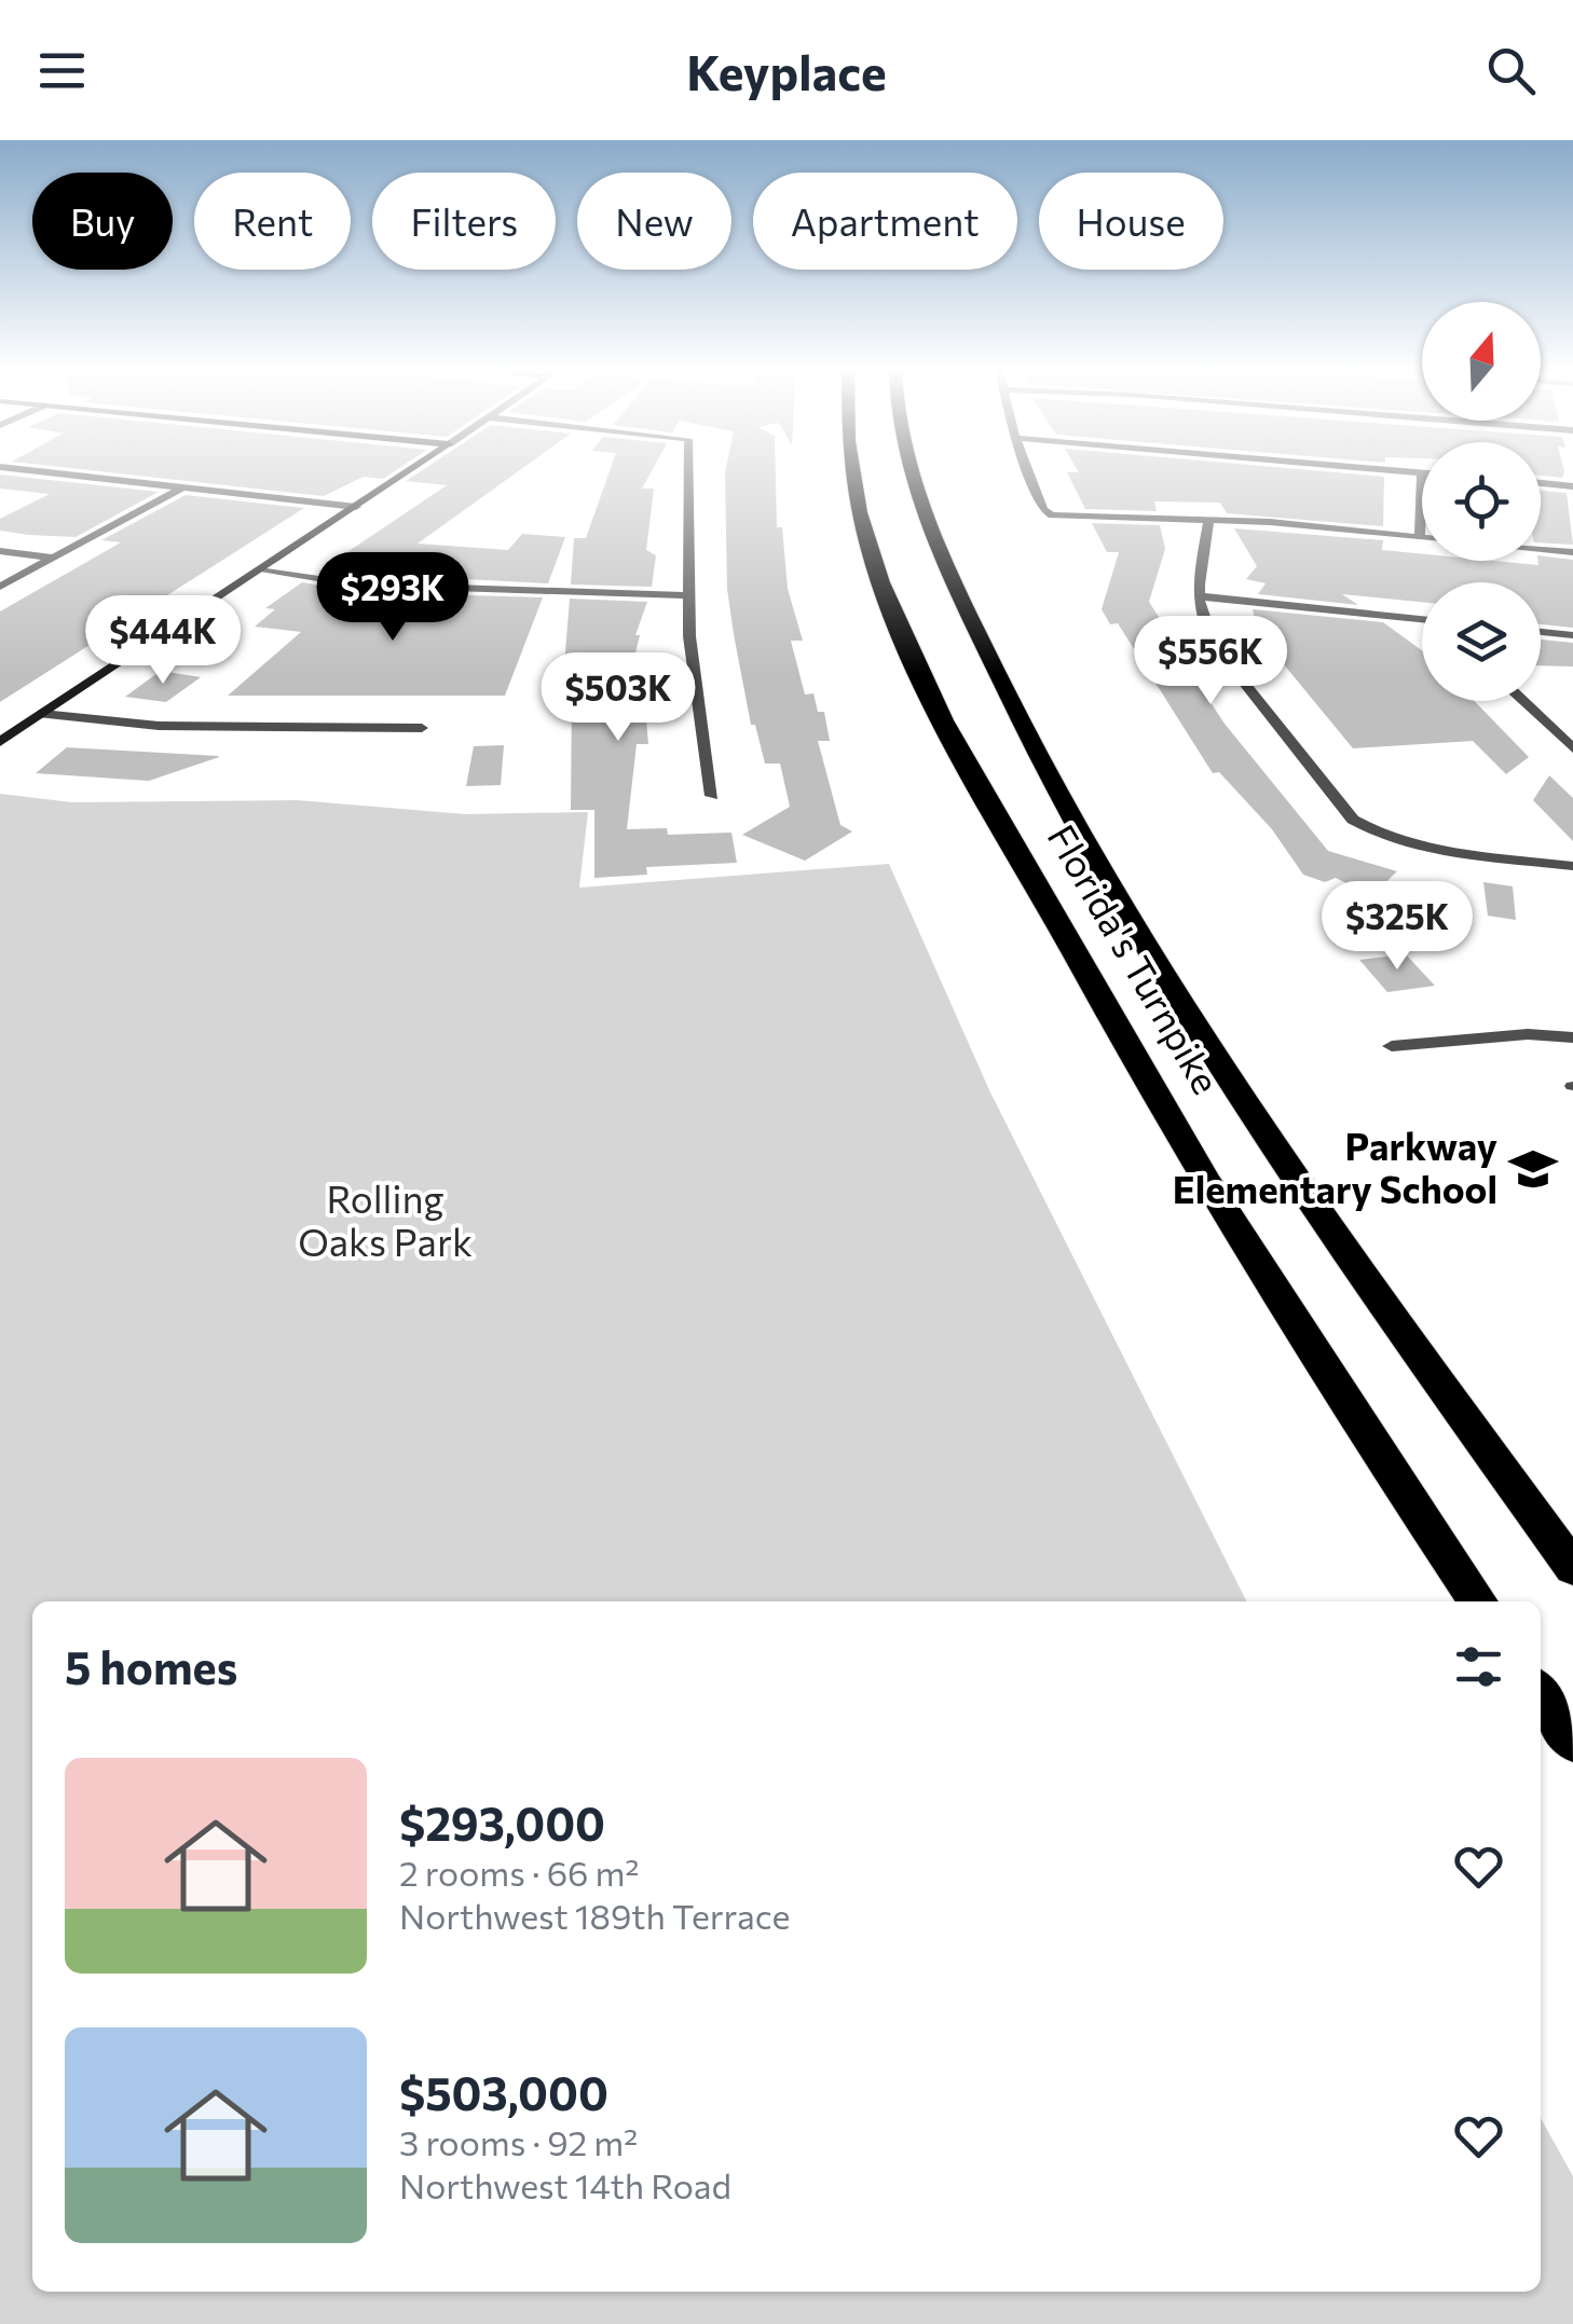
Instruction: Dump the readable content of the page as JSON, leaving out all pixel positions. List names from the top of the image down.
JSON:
{
  "streets": {
    "highway": ["Florida's Turnpike"]
  },
  "parks": ["Rolling Oaks Park"],
  "places": {
    "school or university": ["Parkway Elementary School"]
  },
  "north": "top",
  "page": {
    "header": "Keyplace",
    "chip": [
      "Buy",
      "Rent",
      "Filters",
      "New",
      "Apartment",
      "House"
    ],
    "price": [
      "$293K",
      "$444K",
      "$556K",
      "$503K",
      "$325K"
    ],
    "heading": "5 homes",
    "list": [
      {
        "name": "$293,000",
        "note": "2 rooms · 66 m² · Northwest 189th Terrace"
      },
      {
        "name": "$503,000",
        "note": "3 rooms · 92 m² · Northwest 14th Road"
      }
    ]
  }
}
